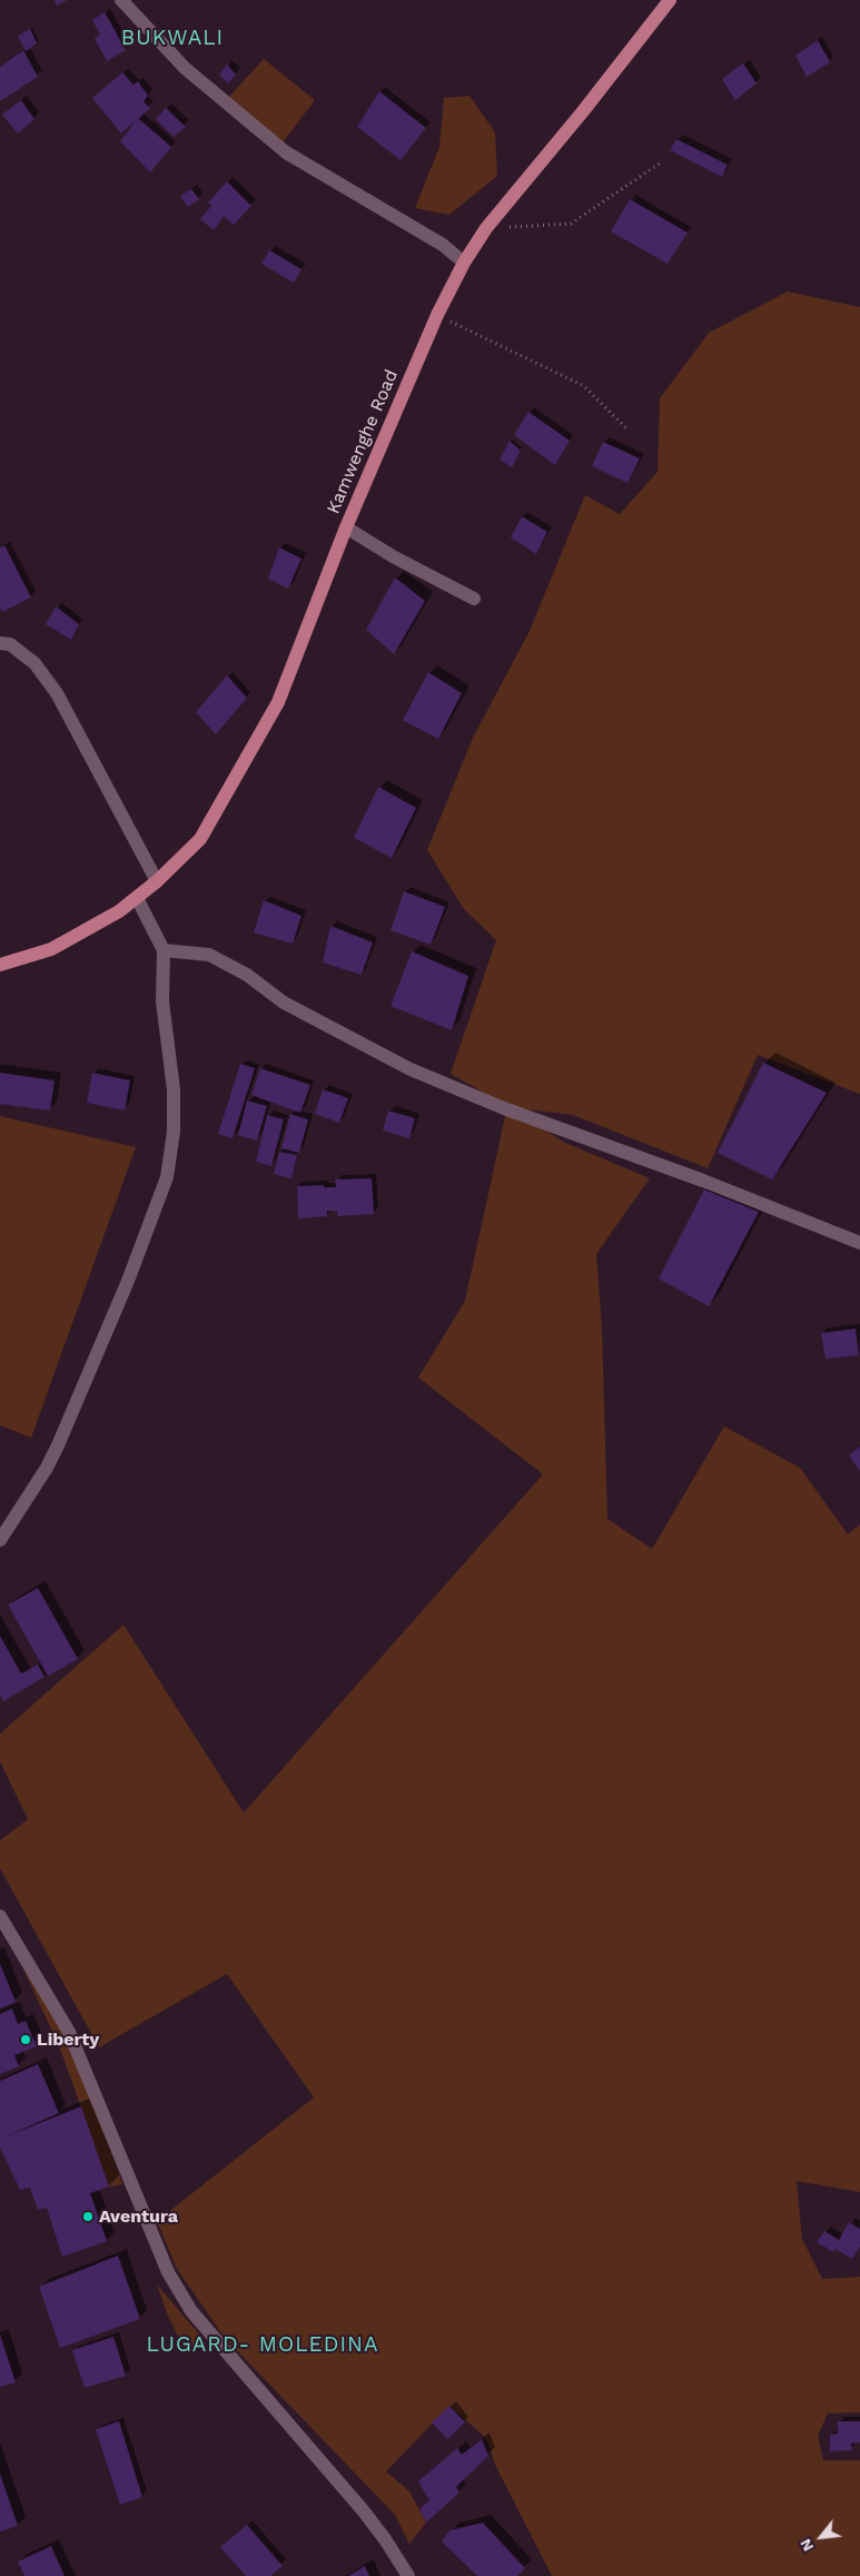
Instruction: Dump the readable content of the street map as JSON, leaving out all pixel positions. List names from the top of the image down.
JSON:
{
  "streets": {
    "main road": ["Kamwenghe Road"]
  },
  "districts": ["BUKWALI", "LUGARD- MOLEDINA"],
  "places": ["Liberty", "Aventura"],
  "north": "bottom left"
}
